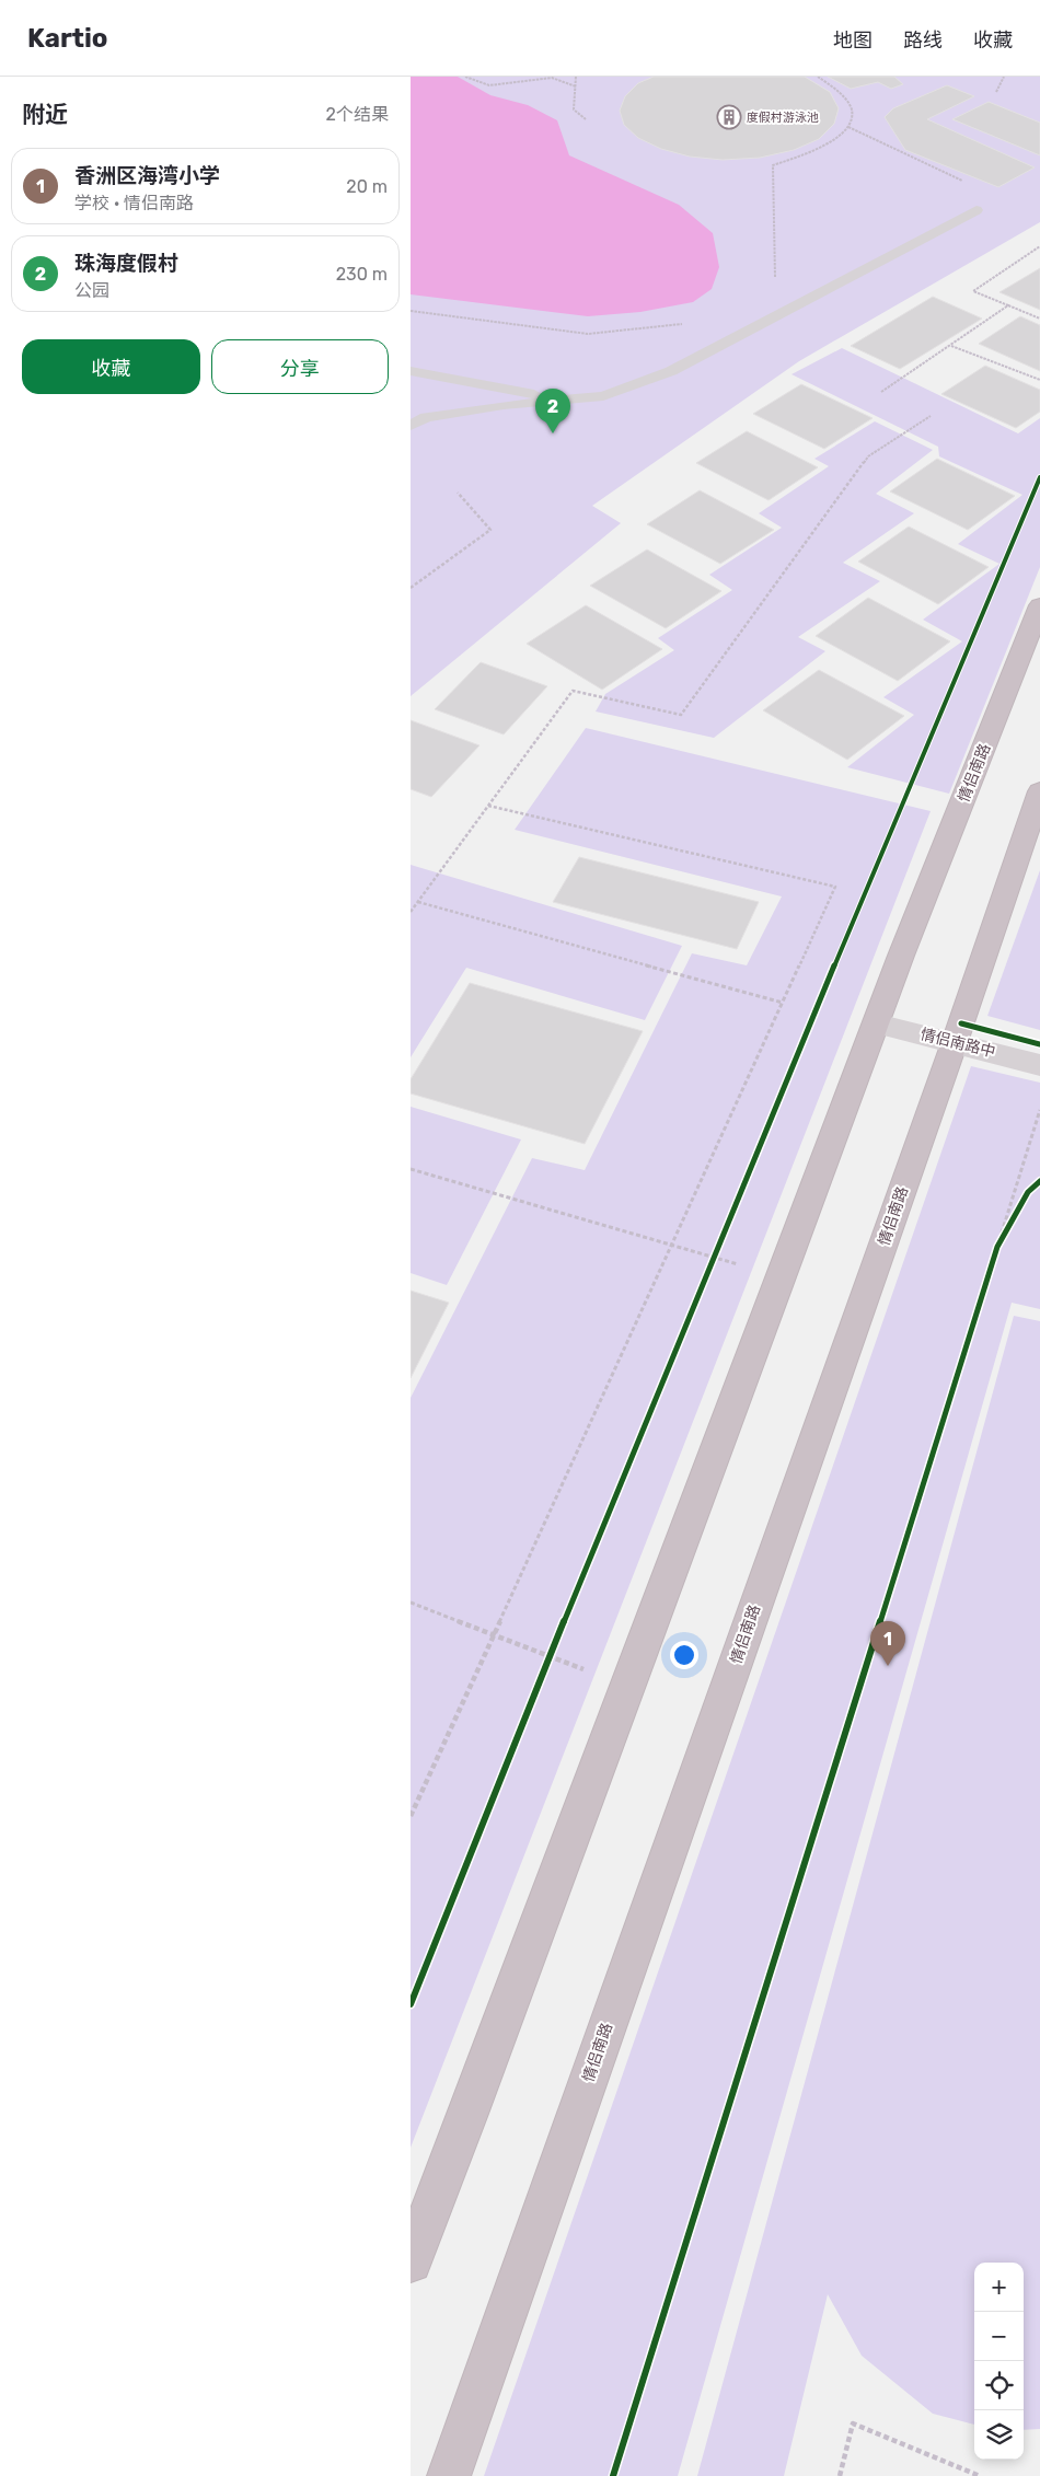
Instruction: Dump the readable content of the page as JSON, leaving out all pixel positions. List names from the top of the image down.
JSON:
{
  "streets": {
    "highway": ["情侣南路"],
    "street": ["情侣南路中"]
  },
  "crossings": [
    ["情侣南路", "情侣南路中"]
  ],
  "places": {
    "building": ["度假村游泳池"]
  },
  "page": {
    "header": "Kartio",
    "nav": ["地图", "路线", "收藏"],
    "heading": ["附近", "2个结果"],
    "list": [
      {
        "mark": "1",
        "name": "香洲区海湾小学",
        "note": "学校 · 情侣南路",
        "value": "20 m"
      },
      {
        "mark": "2",
        "name": "珠海度假村",
        "note": "公园",
        "value": "230 m"
      }
    ],
    "buttons": ["收藏", "分享"],
    "pins": ["2", "1"],
    "map_buttons": ["+", "−"]
  }
}
